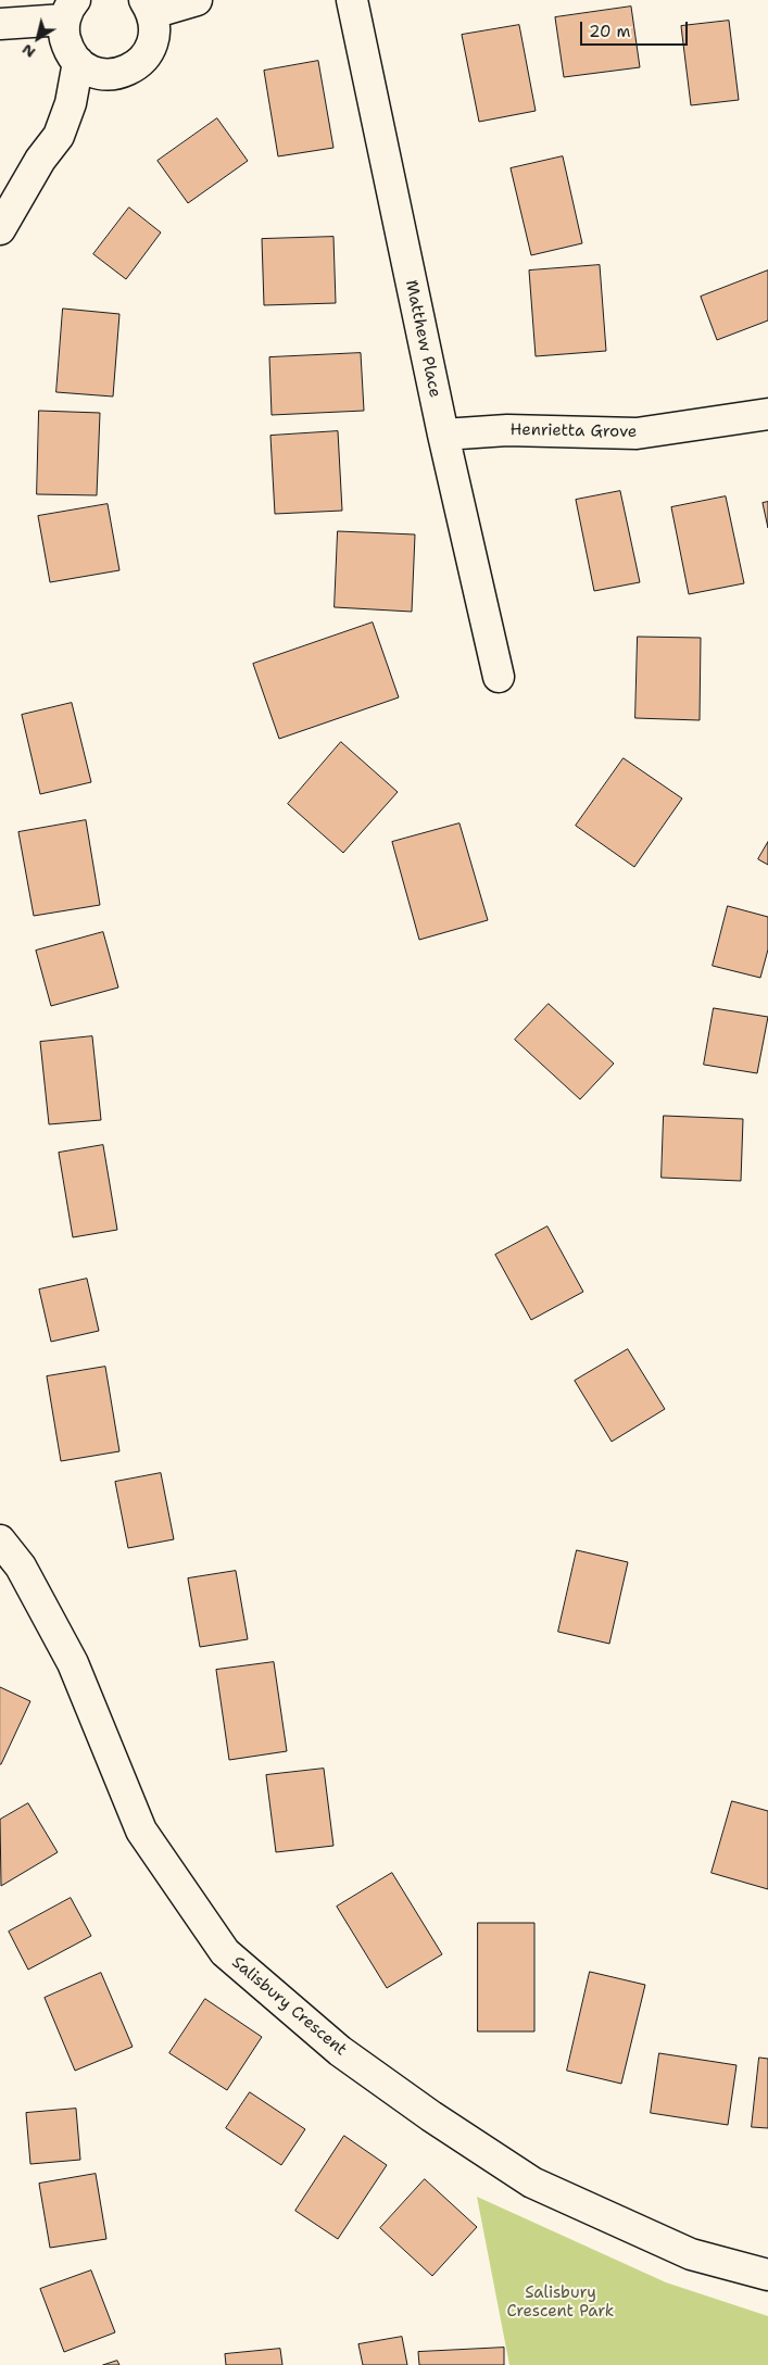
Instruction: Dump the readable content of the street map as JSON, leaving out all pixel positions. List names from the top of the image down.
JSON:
{
  "streets": {
    "street": ["Matthew Place", "Henrietta Grove", "Salisbury Crescent"]
  },
  "crossings": [
    ["Matthew Place", "Henrietta Grove"]
  ],
  "parks": ["Salisbury Crescent Park"],
  "scale_bar": "20 m",
  "north": "bottom left"
}
